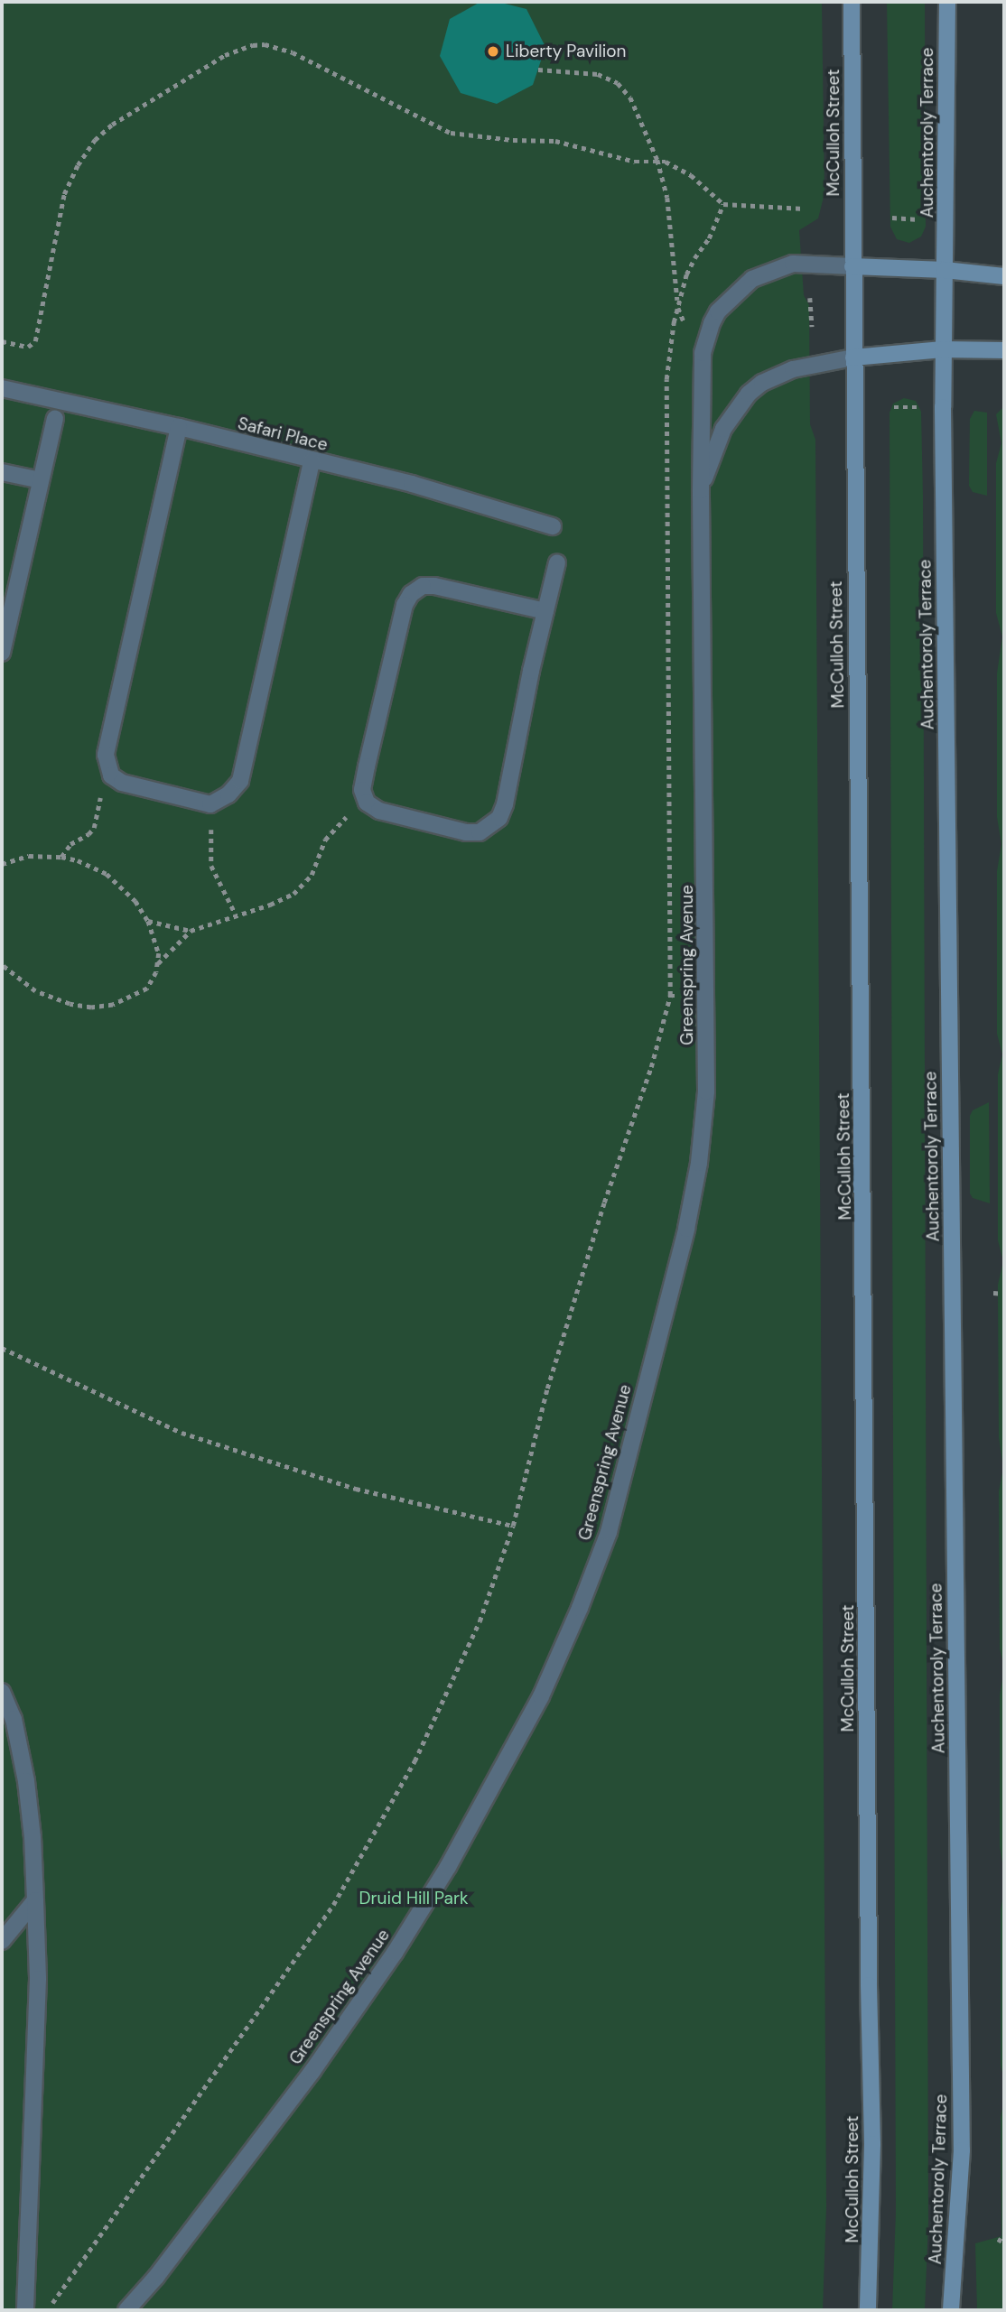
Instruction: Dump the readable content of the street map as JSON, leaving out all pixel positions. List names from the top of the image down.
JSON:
{
  "streets": {
    "main road": ["McCulloh Street", "Auchentoroly Terrace"],
    "street": ["Safari Place", "Greenspring Avenue"]
  },
  "crossings": [
    ["McCulloh Street", "Greenspring Avenue"]
  ],
  "parks": ["Druid Hill Park"],
  "places": ["Liberty Pavilion"]
}
